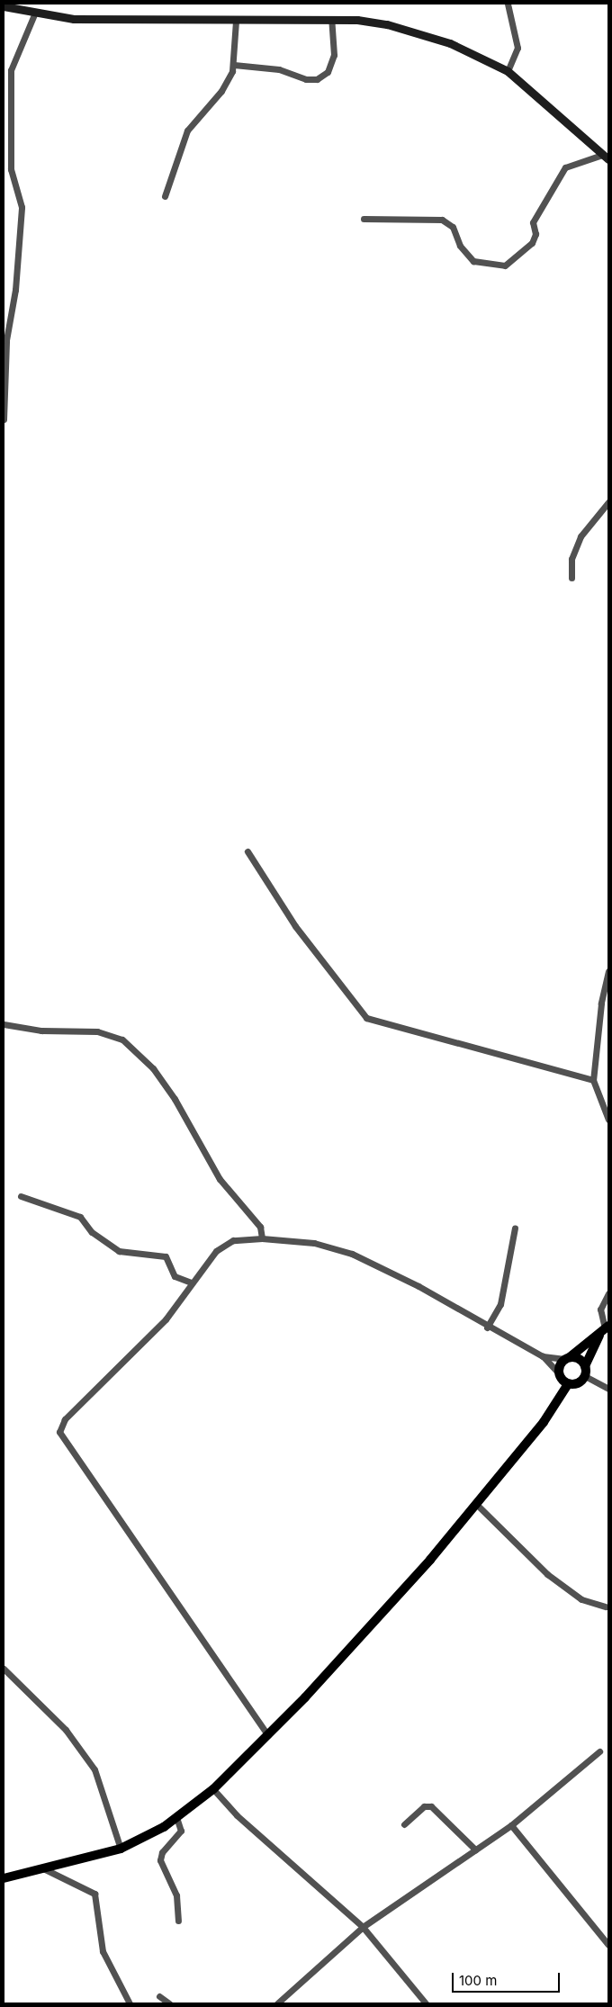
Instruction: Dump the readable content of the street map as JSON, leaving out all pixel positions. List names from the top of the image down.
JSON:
{
  "scale_bar": "100 m"
}
